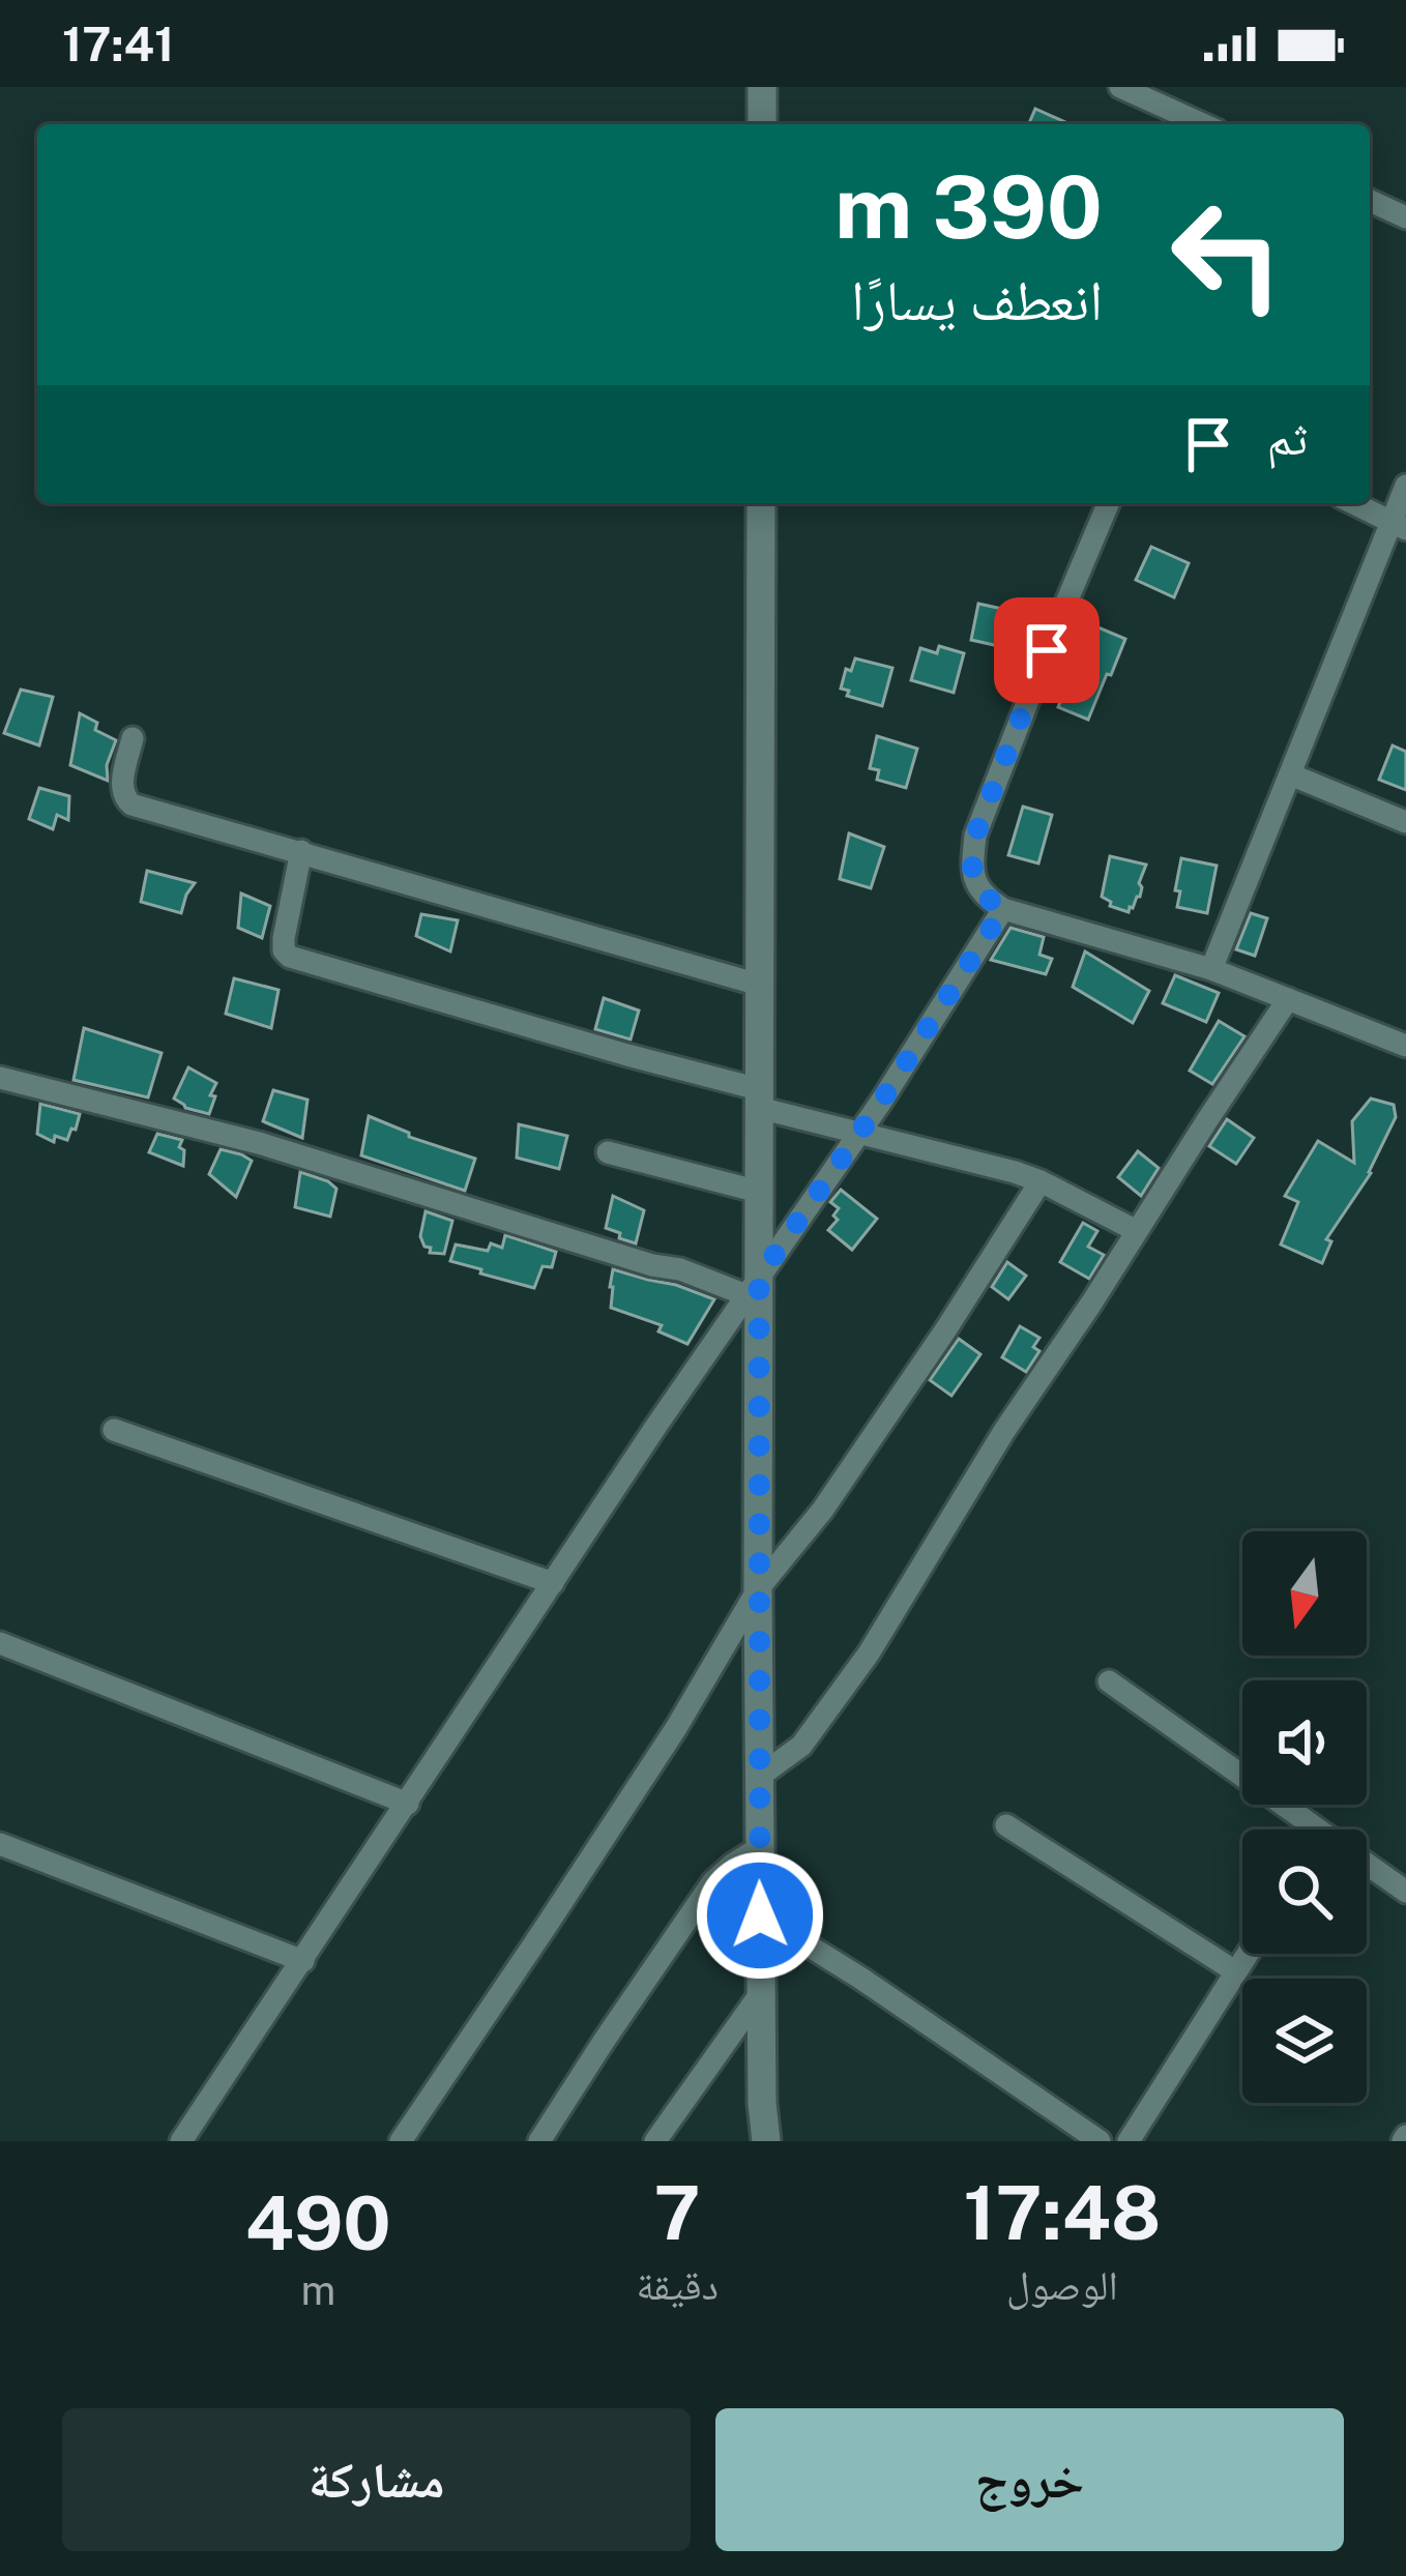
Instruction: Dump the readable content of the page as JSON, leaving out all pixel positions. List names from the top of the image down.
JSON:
{
  "north": "bottom",
  "page": {
    "status": "17:41",
    "turn": ["390 m", "انعطف يسارًا"],
    "then": "ثم",
    "eta": [
      "17:48",
      "الوصول",
      "7",
      "دقيقة",
      "490",
      "m"
    ],
    "buttons": ["خروج", "مشاركة"]
  }
}
